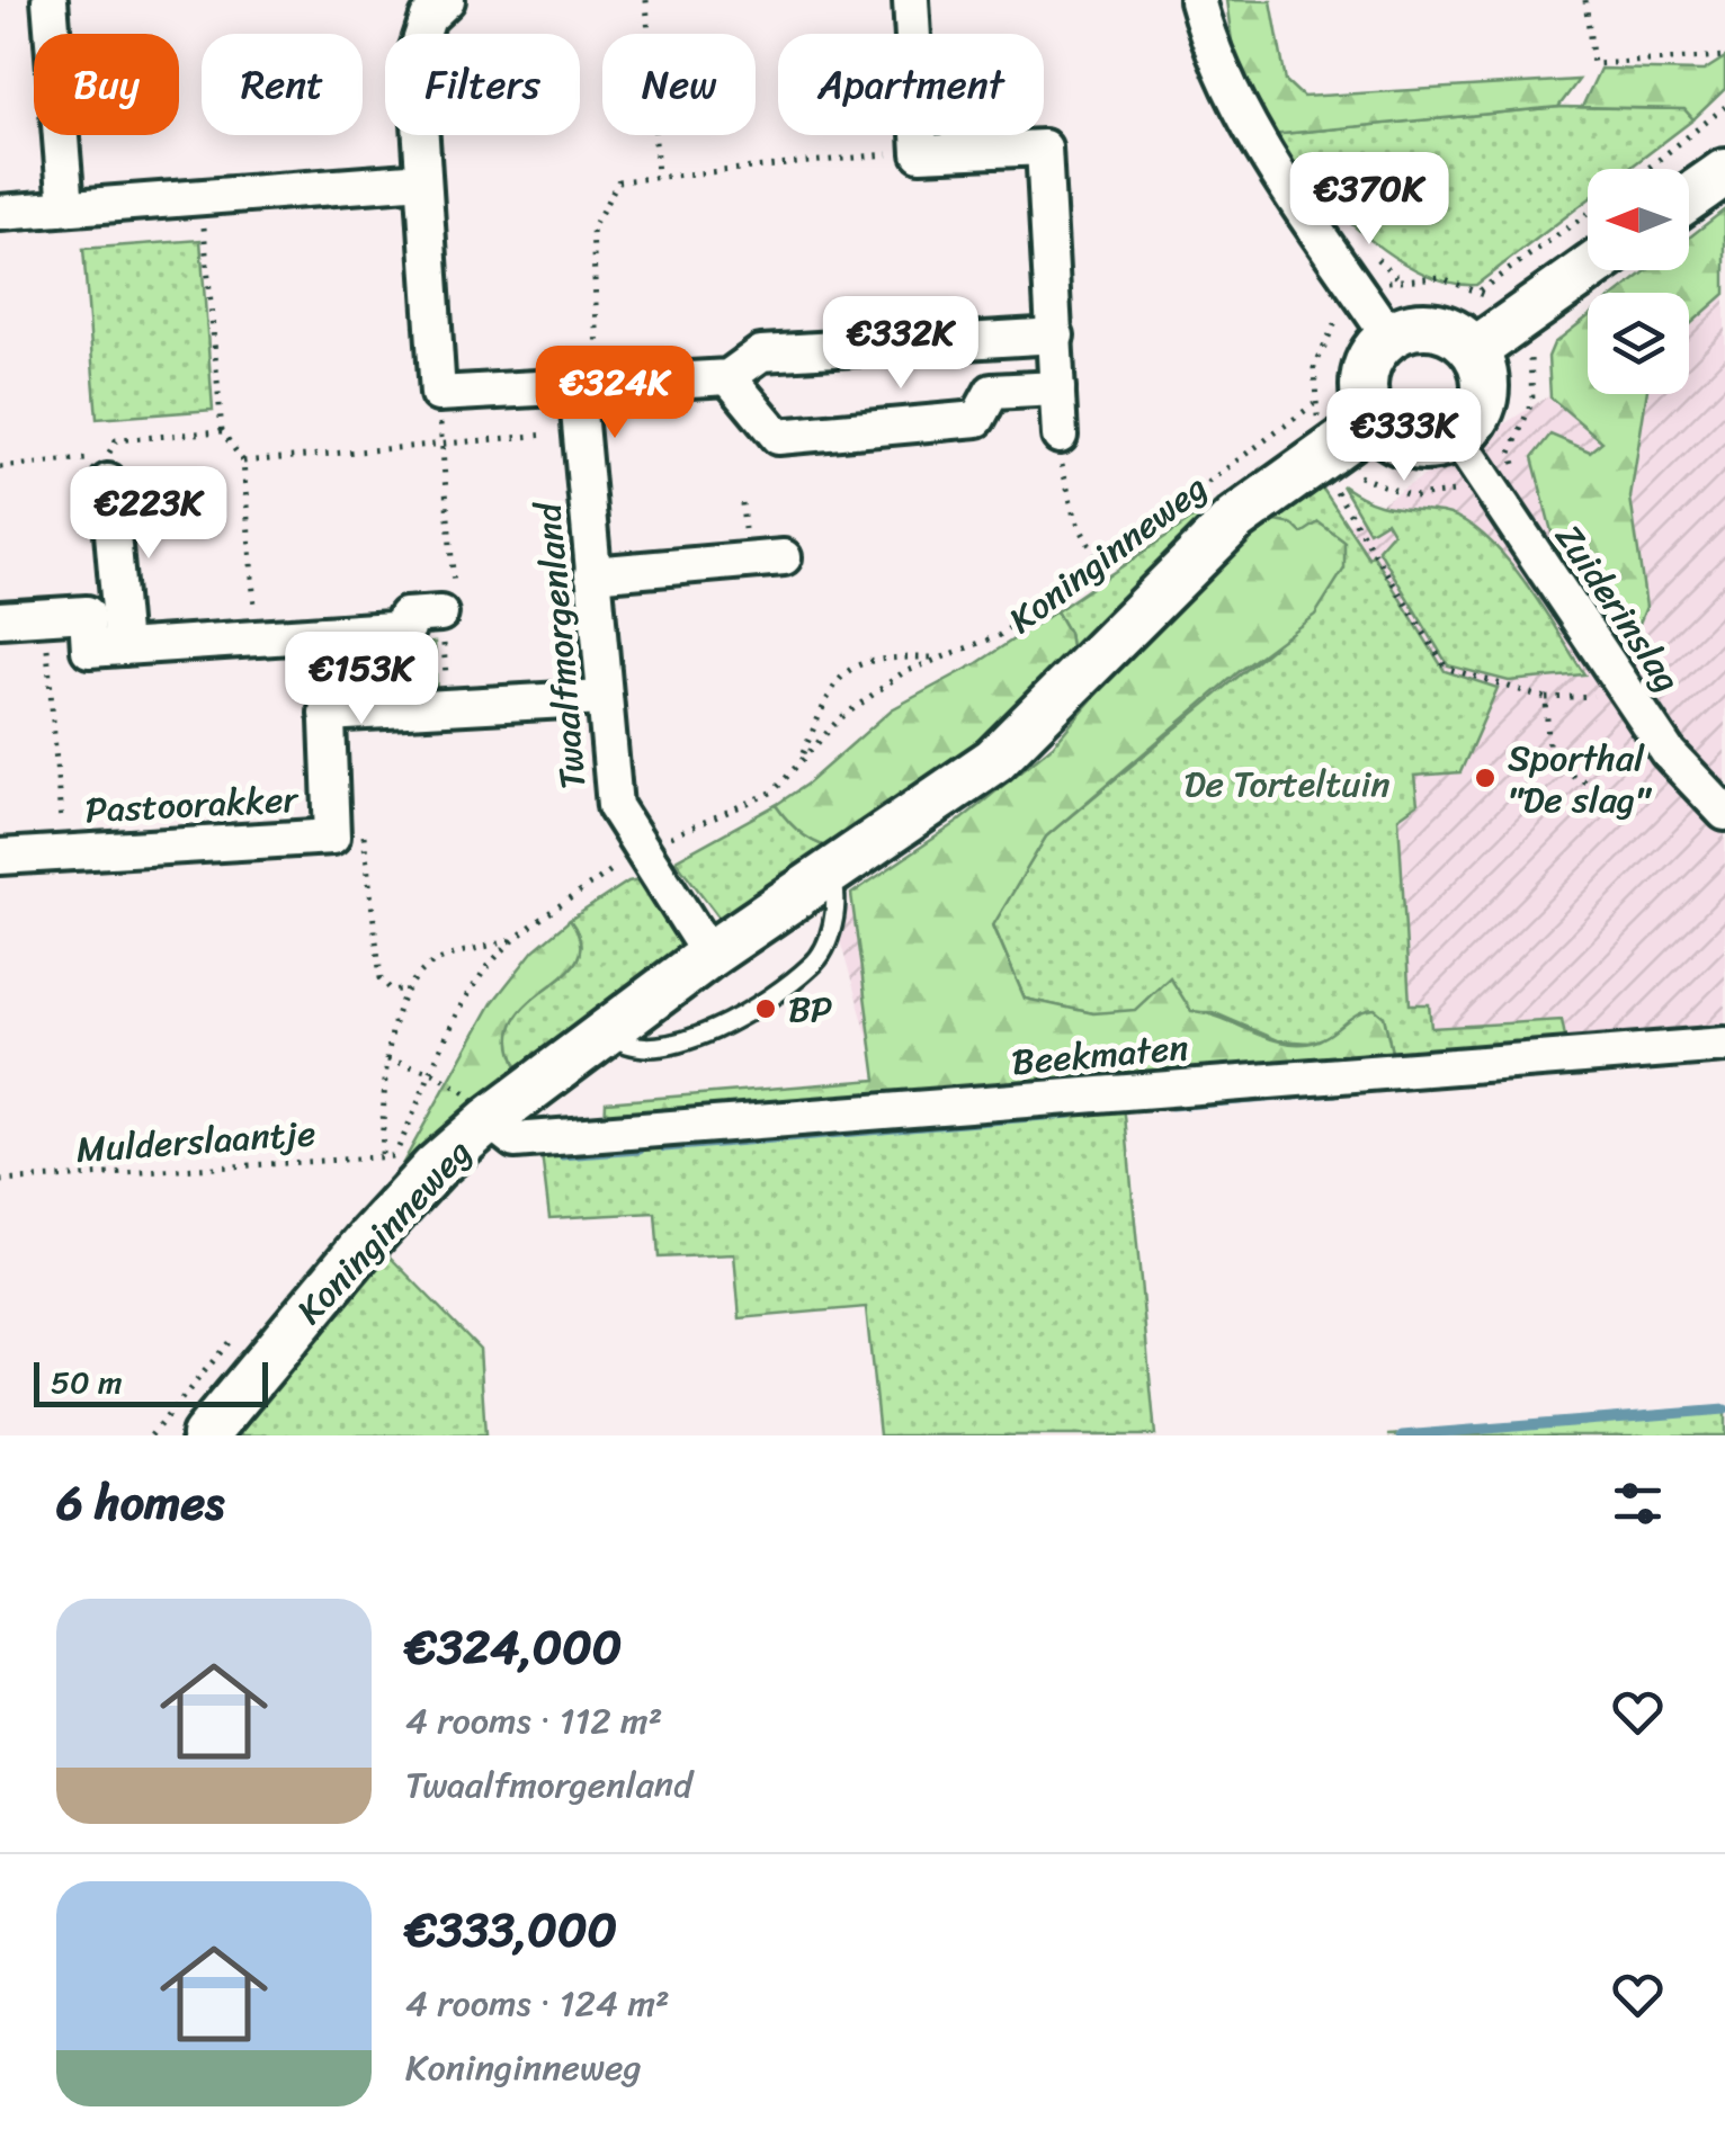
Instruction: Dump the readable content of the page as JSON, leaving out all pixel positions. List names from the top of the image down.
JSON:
{
  "streets": {
    "main road": ["Koninginneweg"],
    "street": [
      "Zuiderinslag",
      "Twaalfmorgenland",
      "Pastoorakker",
      "Beekmaten"
    ],
    "path": ["Mulderslaantje"]
  },
  "crossings": [
    ["Koninginneweg", "Zuiderinslag"],
    ["Koninginneweg", "Twaalfmorgenland"],
    ["Koninginneweg", "Beekmaten"],
    ["Koninginneweg", "Mulderslaantje"]
  ],
  "parks": ["De Torteltuin"],
  "places": ["Sporthal \"De slag\"", "BP"],
  "scale_bar": "50 m",
  "north": "left",
  "page": {
    "chip": [
      "Buy",
      "Rent",
      "Filters",
      "New",
      "Apartment"
    ],
    "price": [
      "€370K",
      "€332K",
      "€324K",
      "€333K",
      "€223K",
      "€153K"
    ],
    "scale": "50 m",
    "heading": "6 homes",
    "list": [
      {
        "name": "€324,000",
        "note": "4 rooms · 112 m² · Twaalfmorgenland"
      },
      {
        "name": "€333,000",
        "note": "4 rooms · 124 m² · Koninginneweg"
      }
    ]
  }
}
